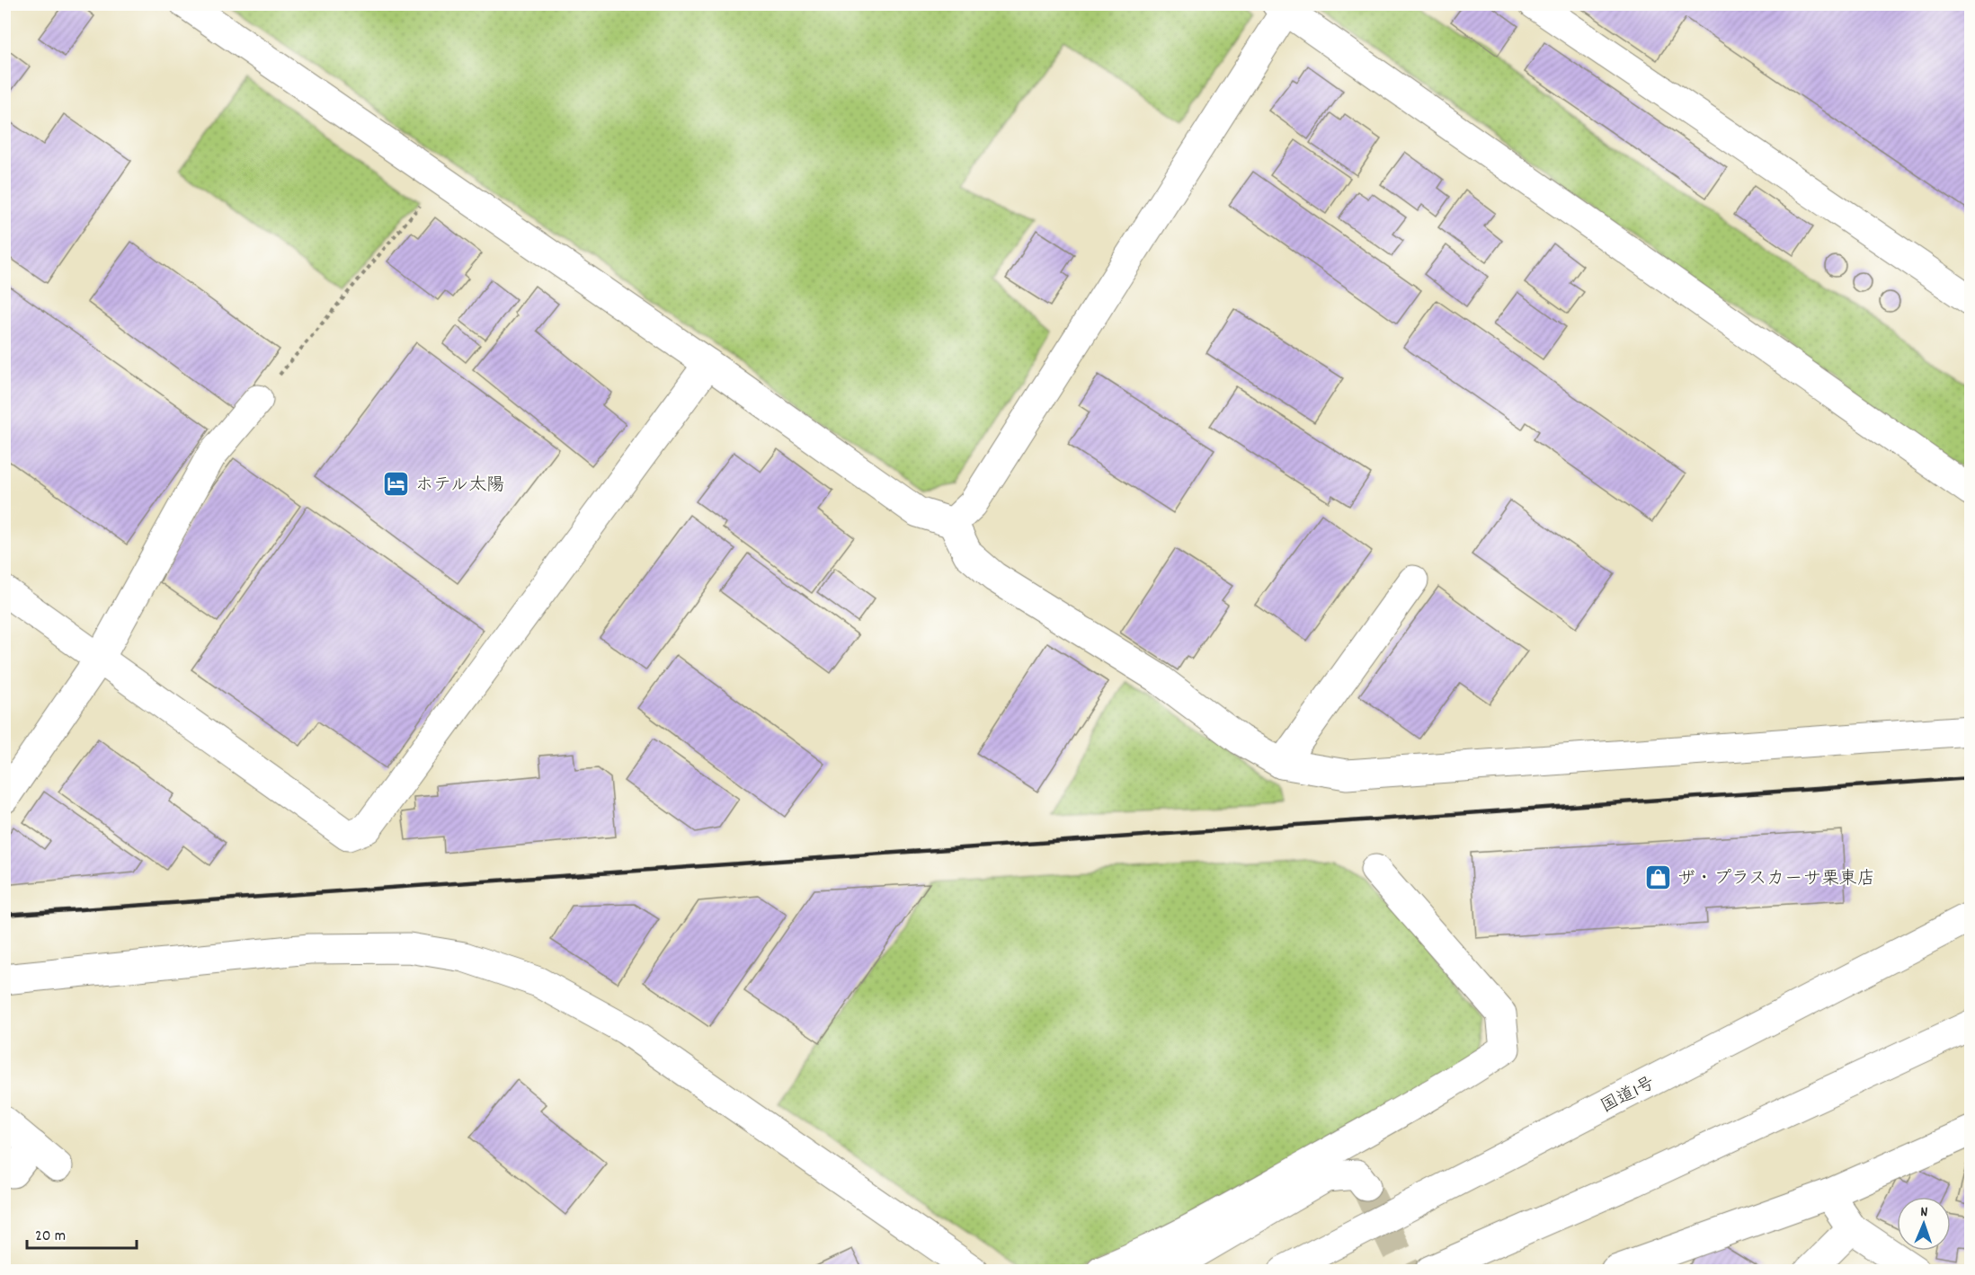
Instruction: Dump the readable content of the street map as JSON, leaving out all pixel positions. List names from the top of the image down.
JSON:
{
  "streets": {
    "main road": ["国道1号"]
  },
  "places": {
    "hotel": ["ホテル太陽"],
    "shop": ["ザ・プラスカーサ栗東店"]
  },
  "scale_bar": "20 m",
  "north": "top"
}
